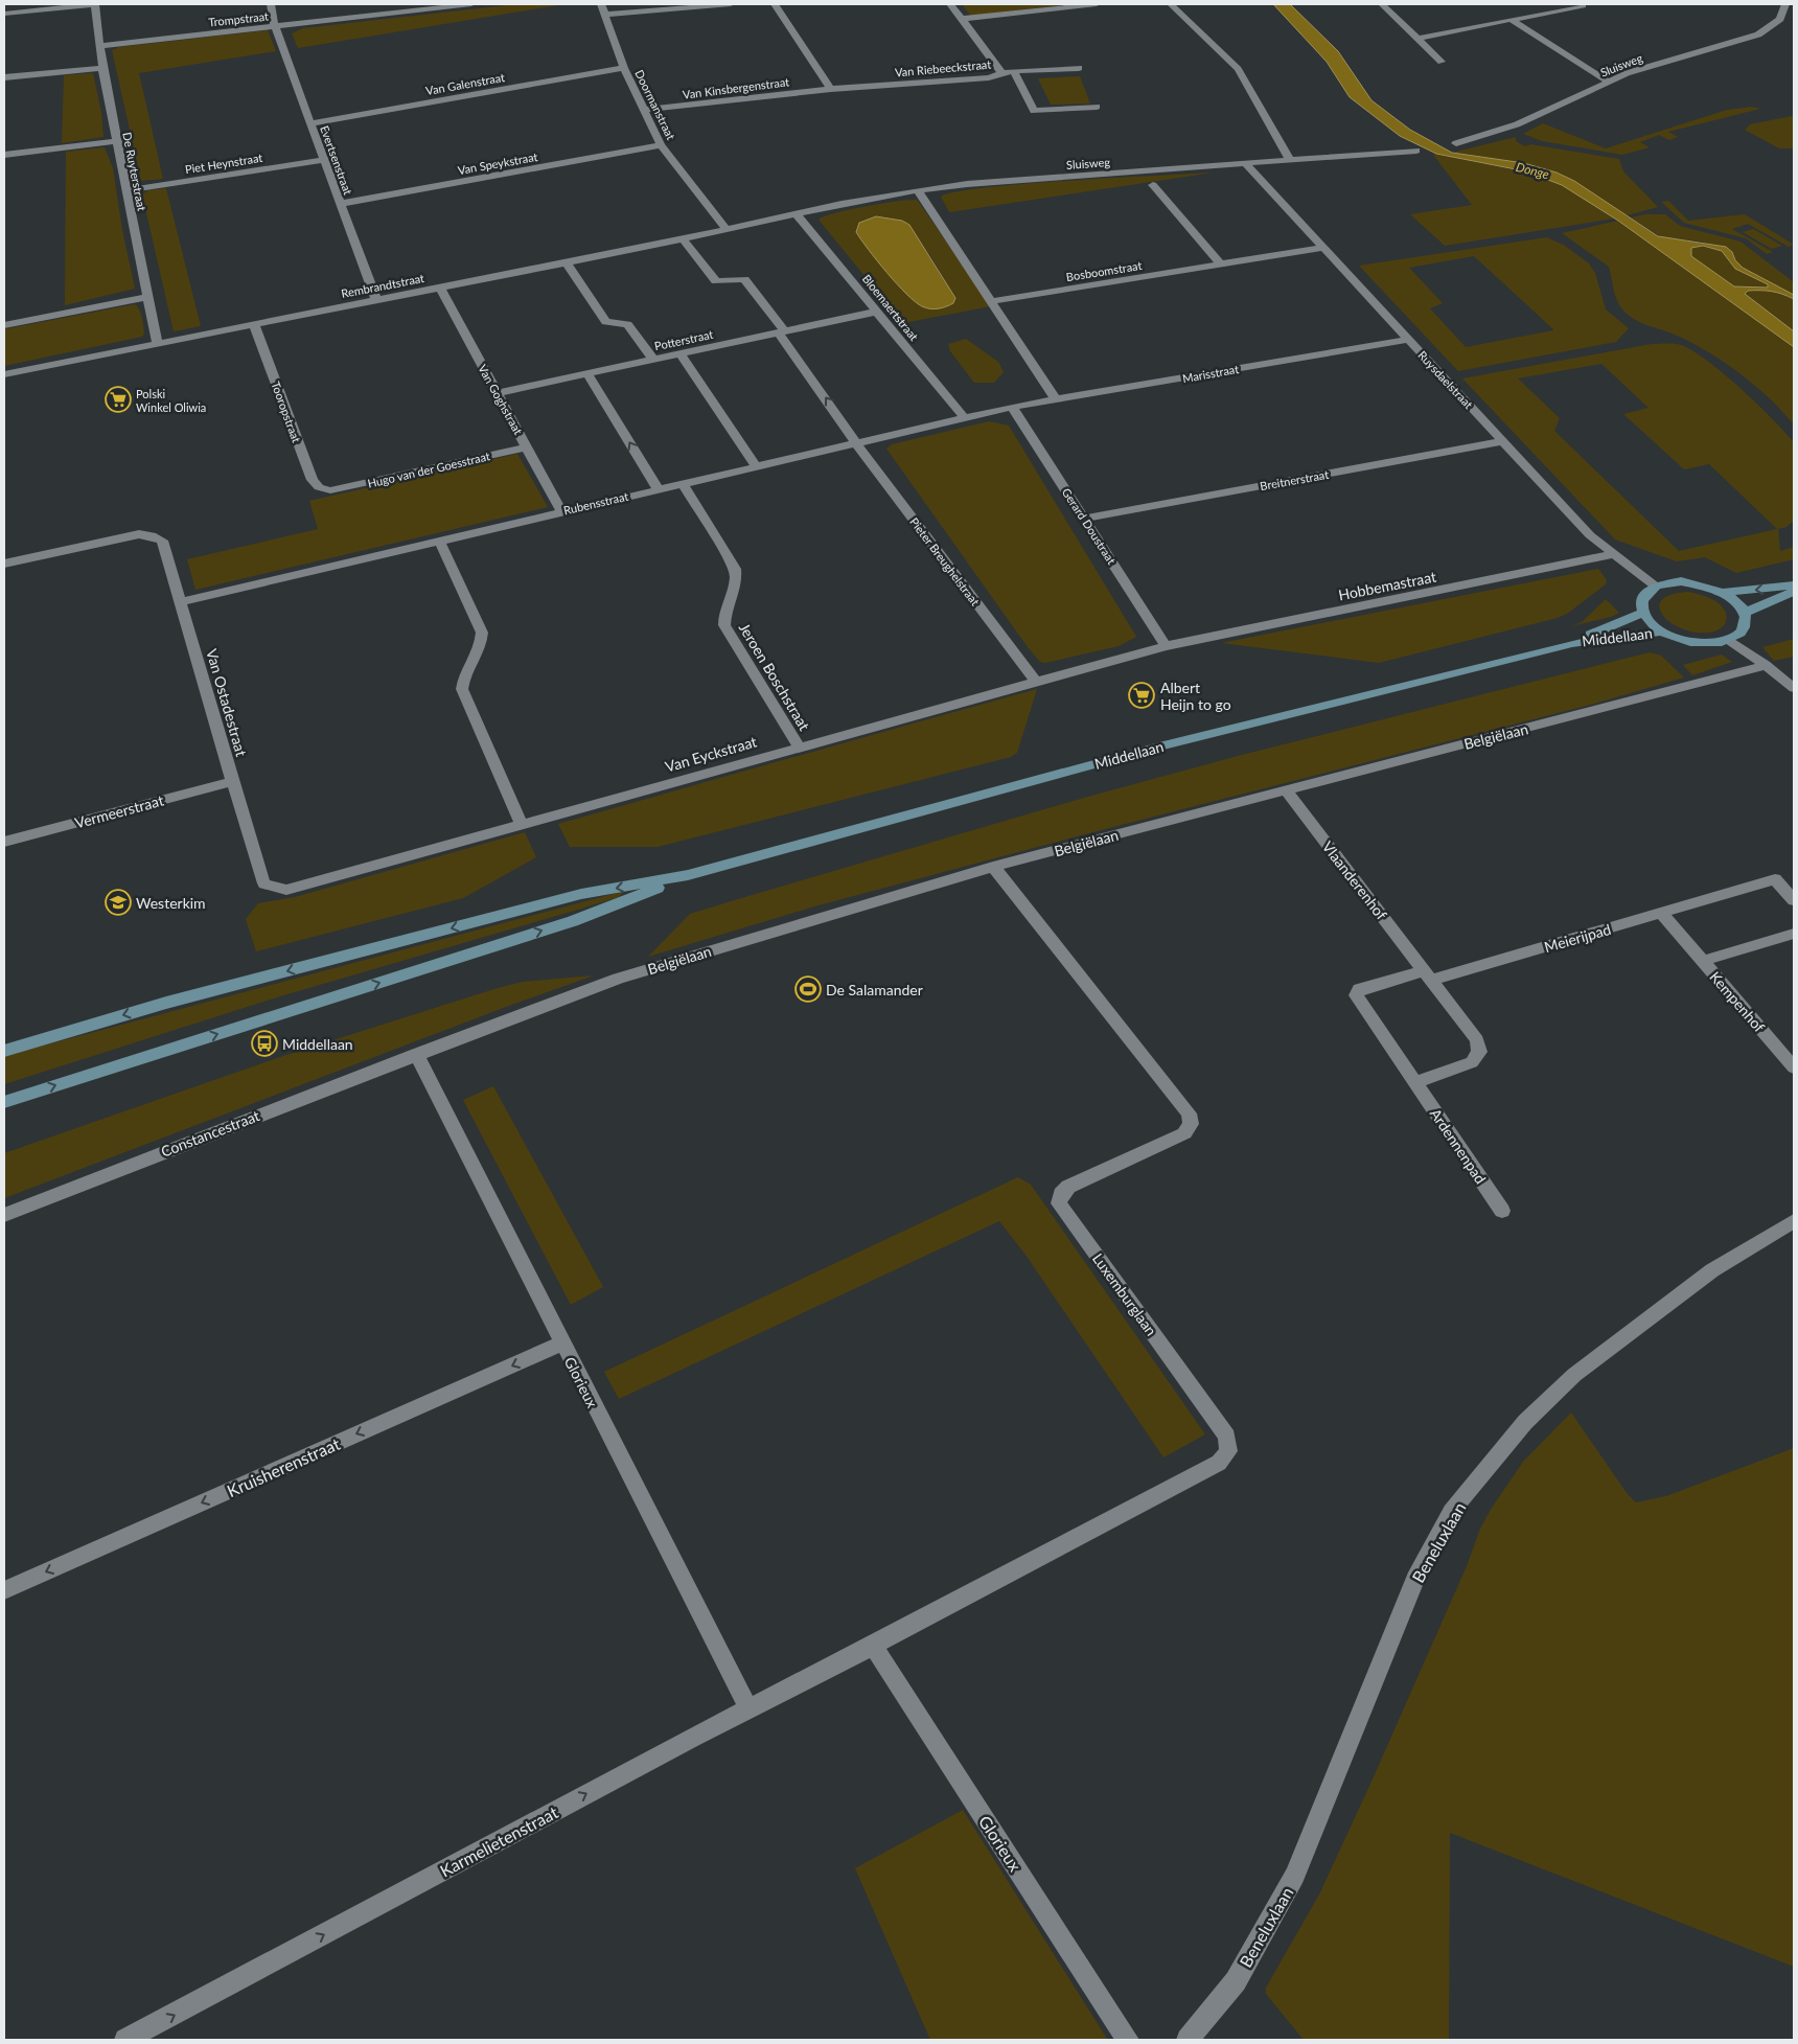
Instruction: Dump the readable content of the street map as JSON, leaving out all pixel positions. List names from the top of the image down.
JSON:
{
  "streets": {
    "main road": ["Middellaan"],
    "street": [
      "Trompstraat",
      "Sluisweg",
      "Van Riebeeckstraat",
      "Van Galenstraat",
      "Van Kinsbergenstraat",
      "Doormanstraat",
      "Evertsenstraat",
      "Piet Heynstraat",
      "Van Speykstraat",
      "De Ruyterstraat",
      "Bosboomstraat",
      "Rembrandtstraat",
      "Bloemaertstraat",
      "Potterstraat",
      "Marisstraat",
      "Ruysdaelstraat",
      "Van Goghstraat",
      "Tooropstraat",
      "Hugo van der Goesstraat",
      "Breitnerstraat",
      "Rubensstraat",
      "Gerard Doustraat",
      "Pieter Breughelstraat",
      "Hobbemastraat",
      "Jeroen Boschstraat",
      "Van Ostadestraat",
      "Belgiëlaan",
      "Van Eyckstraat",
      "Vermeerstraat",
      "Vlaanderenhof",
      "Meierijpad",
      "Kempenhof",
      "Constancestraat",
      "Ardennenpad",
      "Luxemburglaan",
      "Glorieux",
      "Kruisherenstraat",
      "Beneluxlaan",
      "Karmelietenstraat"
    ]
  },
  "crossings": [
    ["Trompstraat", "Evertsenstraat"],
    ["Trompstraat", "De Ruyterstraat"],
    ["Sluisweg", "Rembrandtstraat"],
    ["Sluisweg", "Bloemaertstraat"],
    ["Sluisweg", "Ruysdaelstraat"],
    ["Van Riebeeckstraat", "Van Kinsbergenstraat"],
    ["Van Galenstraat", "Doormanstraat"],
    ["Van Galenstraat", "Evertsenstraat"],
    ["Van Kinsbergenstraat", "Doormanstraat"],
    ["Doormanstraat", "Van Speykstraat"],
    ["Doormanstraat", "Rembrandtstraat"],
    ["Evertsenstraat", "Piet Heynstraat"],
    ["Evertsenstraat", "Van Speykstraat"],
    ["Evertsenstraat", "Rembrandtstraat"],
    ["Piet Heynstraat", "De Ruyterstraat"],
    ["De Ruyterstraat", "Rembrandtstraat"],
    ["Bosboomstraat", "Ruysdaelstraat"],
    ["Rembrandtstraat", "Van Goghstraat"],
    ["Rembrandtstraat", "Tooropstraat"],
    ["Rembrandtstraat", "Pieter Breughelstraat"],
    ["Bloemaertstraat", "Potterstraat"],
    ["Bloemaertstraat", "Rubensstraat"],
    ["Potterstraat", "Van Goghstraat"],
    ["Potterstraat", "Pieter Breughelstraat"],
    ["Marisstraat", "Ruysdaelstraat"],
    ["Marisstraat", "Rubensstraat"],
    ["Marisstraat", "Gerard Doustraat"],
    ["Ruysdaelstraat", "Breitnerstraat"],
    ["Ruysdaelstraat", "Hobbemastraat"],
    ["Ruysdaelstraat", "Middellaan"],
    ["Van Goghstraat", "Hugo van der Goesstraat"],
    ["Van Goghstraat", "Rubensstraat"],
    ["Tooropstraat", "Hugo van der Goesstraat"],
    ["Breitnerstraat", "Gerard Doustraat"],
    ["Rubensstraat", "Gerard Doustraat"],
    ["Rubensstraat", "Pieter Breughelstraat"],
    ["Rubensstraat", "Jeroen Boschstraat"],
    ["Rubensstraat", "Van Ostadestraat"],
    ["Gerard Doustraat", "Hobbemastraat"],
    ["Gerard Doustraat", "Van Eyckstraat"],
    ["Pieter Breughelstraat", "Van Eyckstraat"],
    ["Hobbemastraat", "Van Eyckstraat"],
    ["Jeroen Boschstraat", "Van Eyckstraat"],
    ["Van Ostadestraat", "Van Eyckstraat"],
    ["Van Ostadestraat", "Vermeerstraat"],
    ["Belgiëlaan", "Vlaanderenhof"],
    ["Belgiëlaan", "Constancestraat"],
    ["Belgiëlaan", "Luxemburglaan"],
    ["Belgiëlaan", "Glorieux"],
    ["Vlaanderenhof", "Meierijpad"],
    ["Vlaanderenhof", "Ardennenpad"],
    ["Constancestraat", "Glorieux"],
    ["Luxemburglaan", "Glorieux"],
    ["Luxemburglaan", "Karmelietenstraat"],
    ["Glorieux", "Kruisherenstraat"],
    ["Glorieux", "Karmelietenstraat"]
  ],
  "one_way": ["Kruisherenstraat", "Karmelietenstraat"],
  "water": ["Donge"],
  "places": {
    "supermarket": ["Polski Winkel Oliwia", "Albert Heijn to go"],
    "school or university": ["Westerkim"],
    "sports": ["De Salamander"],
    "bus stop": ["Middellaan"]
  }
}
